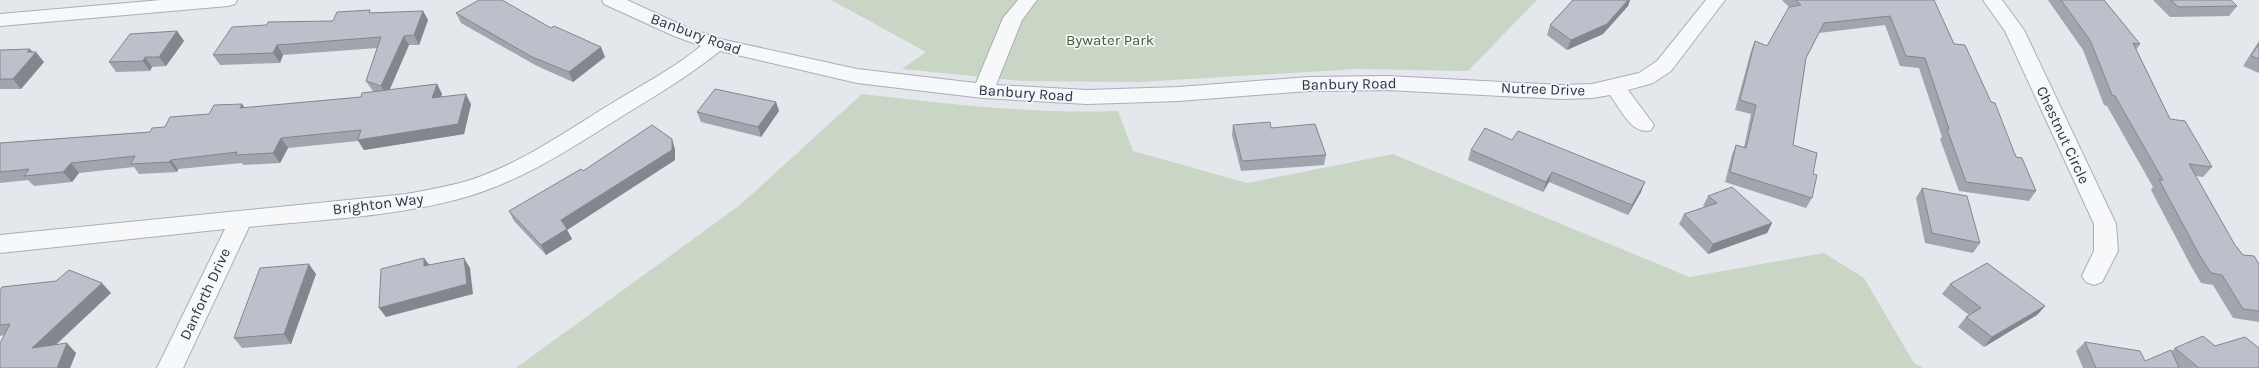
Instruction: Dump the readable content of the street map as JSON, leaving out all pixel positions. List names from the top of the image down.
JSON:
{
  "streets": {
    "street": [
      "Banbury Road",
      "Nutree Drive",
      "Chestnut Circle",
      "Brighton Way",
      "Danforth Drive"
    ]
  },
  "crossings": [
    ["Banbury Road", "Nutree Drive"],
    ["Banbury Road", "Brighton Way"],
    ["Brighton Way", "Danforth Drive"]
  ],
  "parks": ["Bywater Park"]
}
